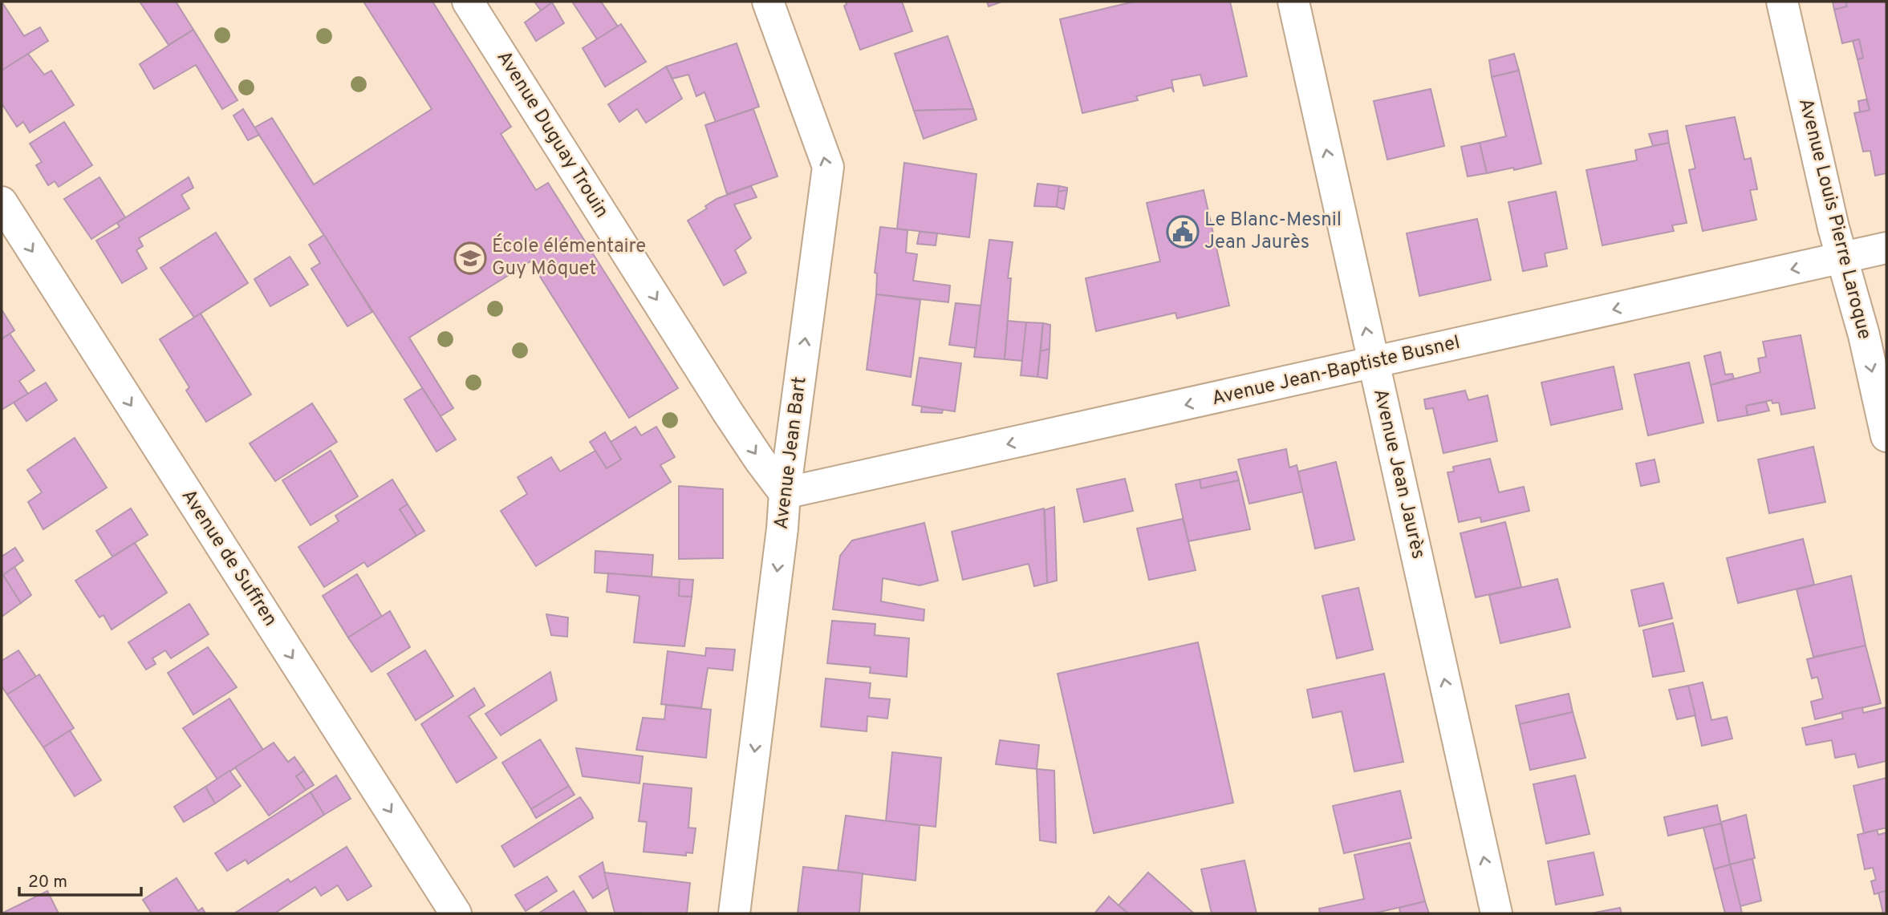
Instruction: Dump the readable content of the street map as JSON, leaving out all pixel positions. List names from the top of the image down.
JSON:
{
  "streets": {
    "street": [
      "Avenue Duguay Trouin",
      "Avenue Louis Pierre Laroque",
      "Avenue Jean-Baptiste Busnel",
      "Avenue Jean Bart",
      "Avenue Jean Jaurès",
      "Avenue de Suffren"
    ]
  },
  "crossings": [
    ["Avenue Duguay Trouin", "Avenue Jean-Baptiste Busnel"],
    ["Avenue Duguay Trouin", "Avenue Jean Bart"],
    ["Avenue Louis Pierre Laroque", "Avenue Jean-Baptiste Busnel"],
    ["Avenue Jean-Baptiste Busnel", "Avenue Jean Bart"],
    ["Avenue Jean-Baptiste Busnel", "Avenue Jean Jaurès"]
  ],
  "one_way": [
    "Avenue Duguay Trouin",
    "Avenue Louis Pierre Laroque",
    "Avenue Jean-Baptiste Busnel",
    "Avenue Jean Jaurès",
    "Avenue de Suffren"
  ],
  "places": {
    "public building": ["Le Blanc-Mesnil Jean Jaurès"],
    "school or university": ["École élémentaire Guy Môquet"]
  },
  "scale_bar": "20 m"
}
